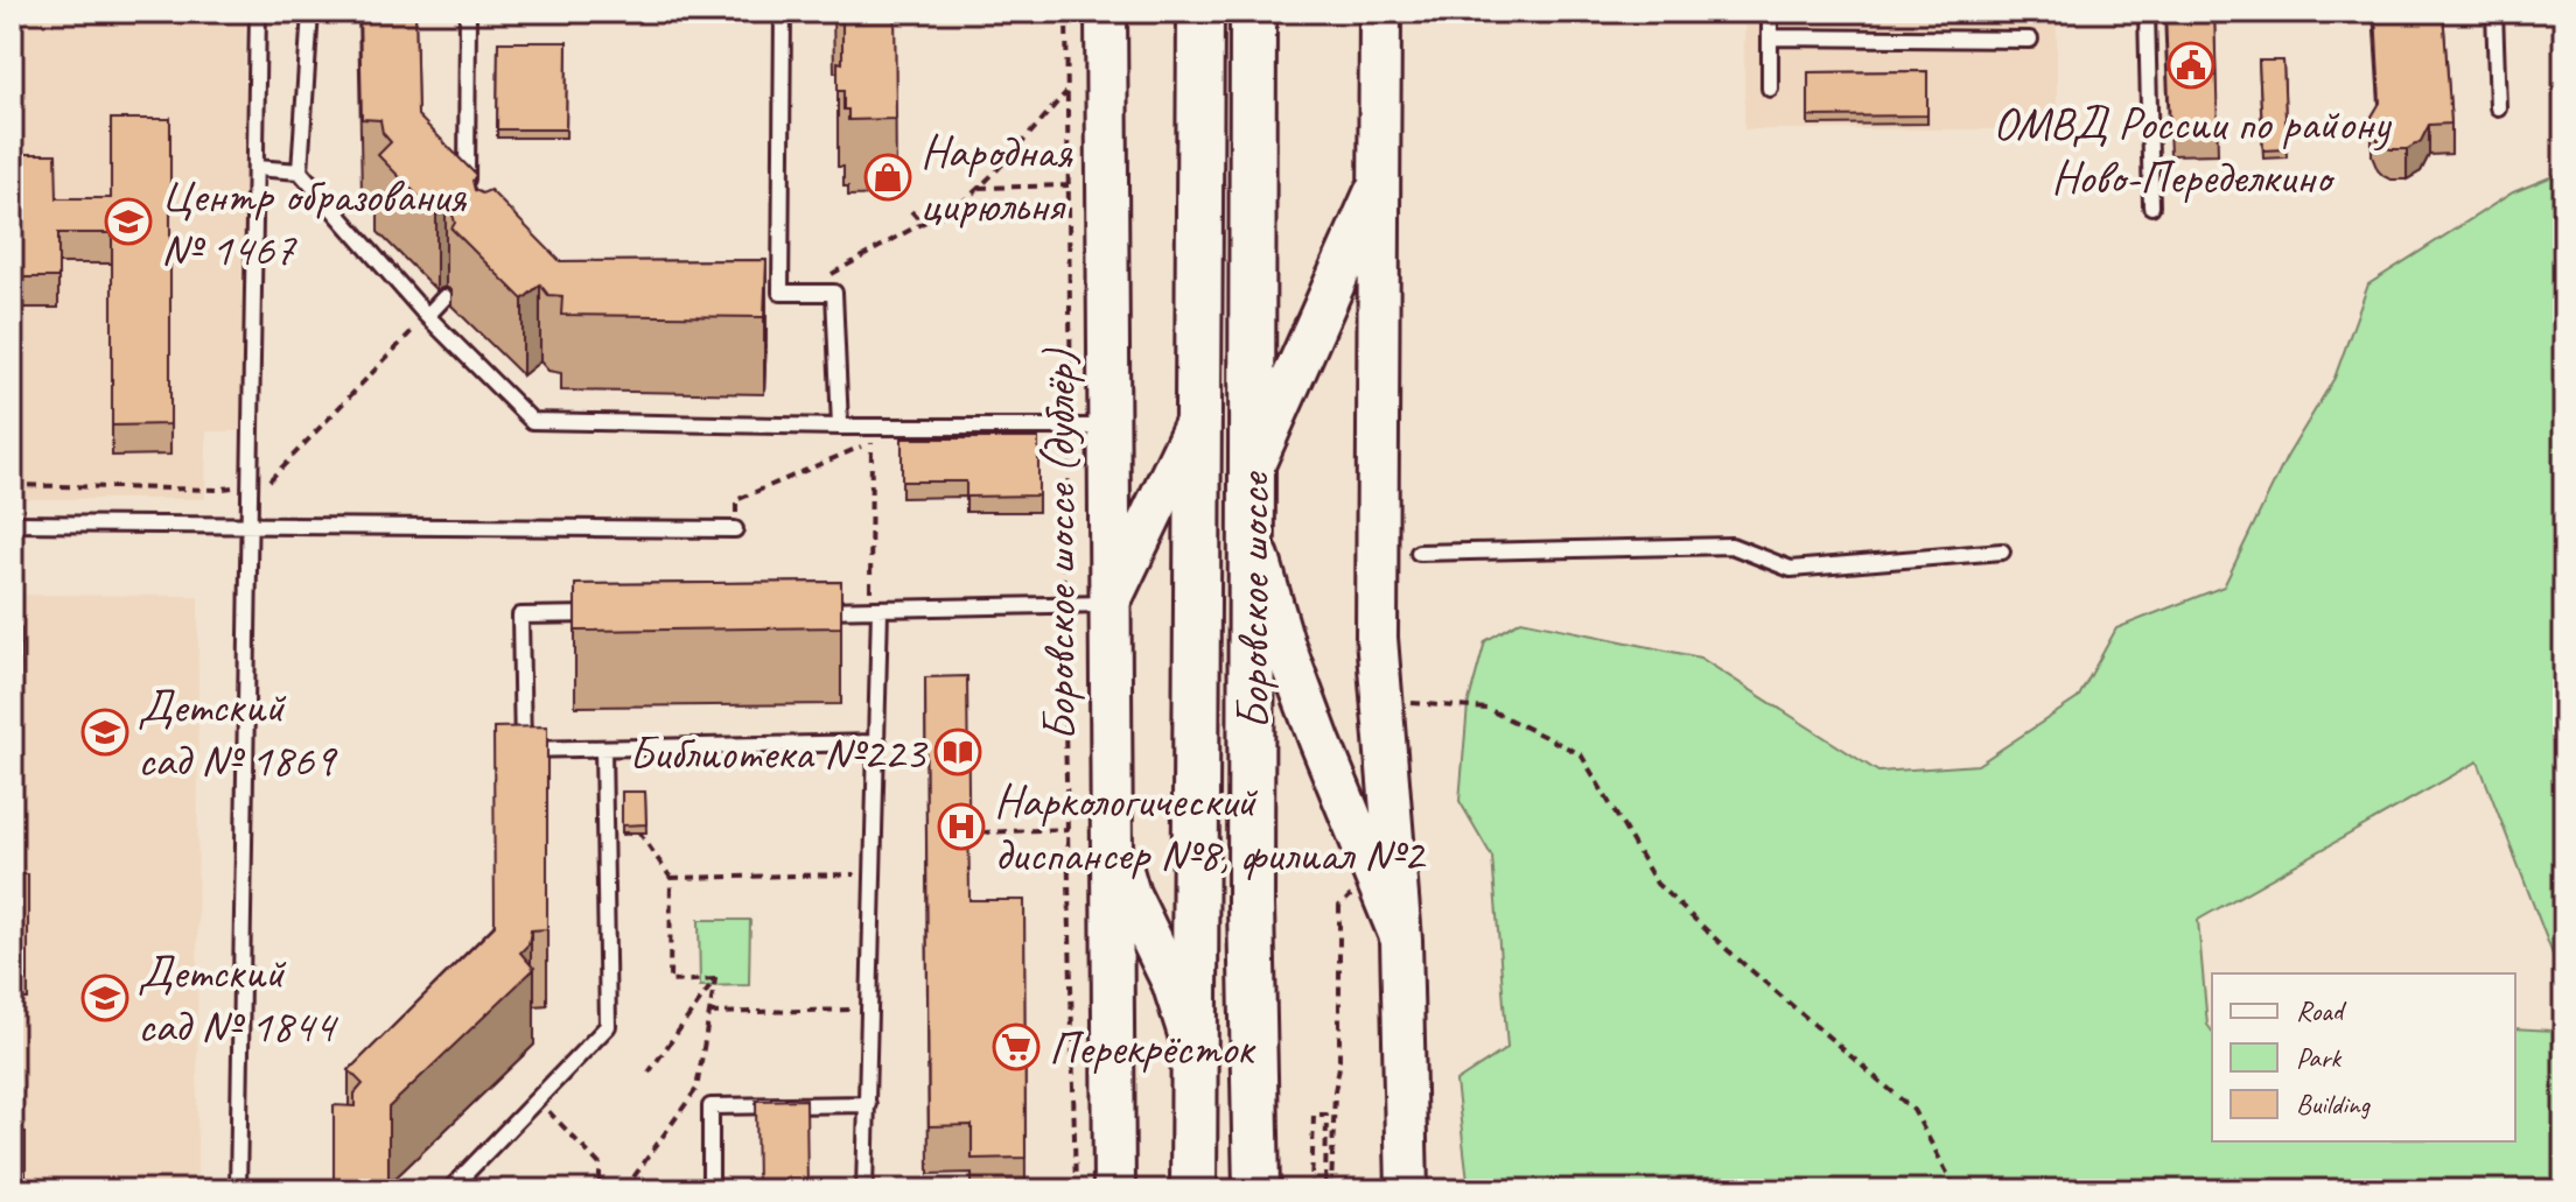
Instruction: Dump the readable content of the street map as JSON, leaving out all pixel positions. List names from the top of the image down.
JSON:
{
  "streets": {
    "main road": ["Боровское шоссе"],
    "street": ["Боровское шоссе (дублёр)"]
  },
  "places": {
    "public building": ["ОМВД России по району Ново-Переделкино"],
    "shop": ["Народная цирюльня"],
    "school or university": ["Центр образования № 1467", "Детский сад № 1869", "Детский сад № 1844"],
    "library": ["Библиотека №223"],
    "hospital": ["Наркологический диспансер №8, филиал №2"],
    "supermarket": ["Перекрёсток"]
  },
  "legend": ["Road", "Park", "Building"]
}
